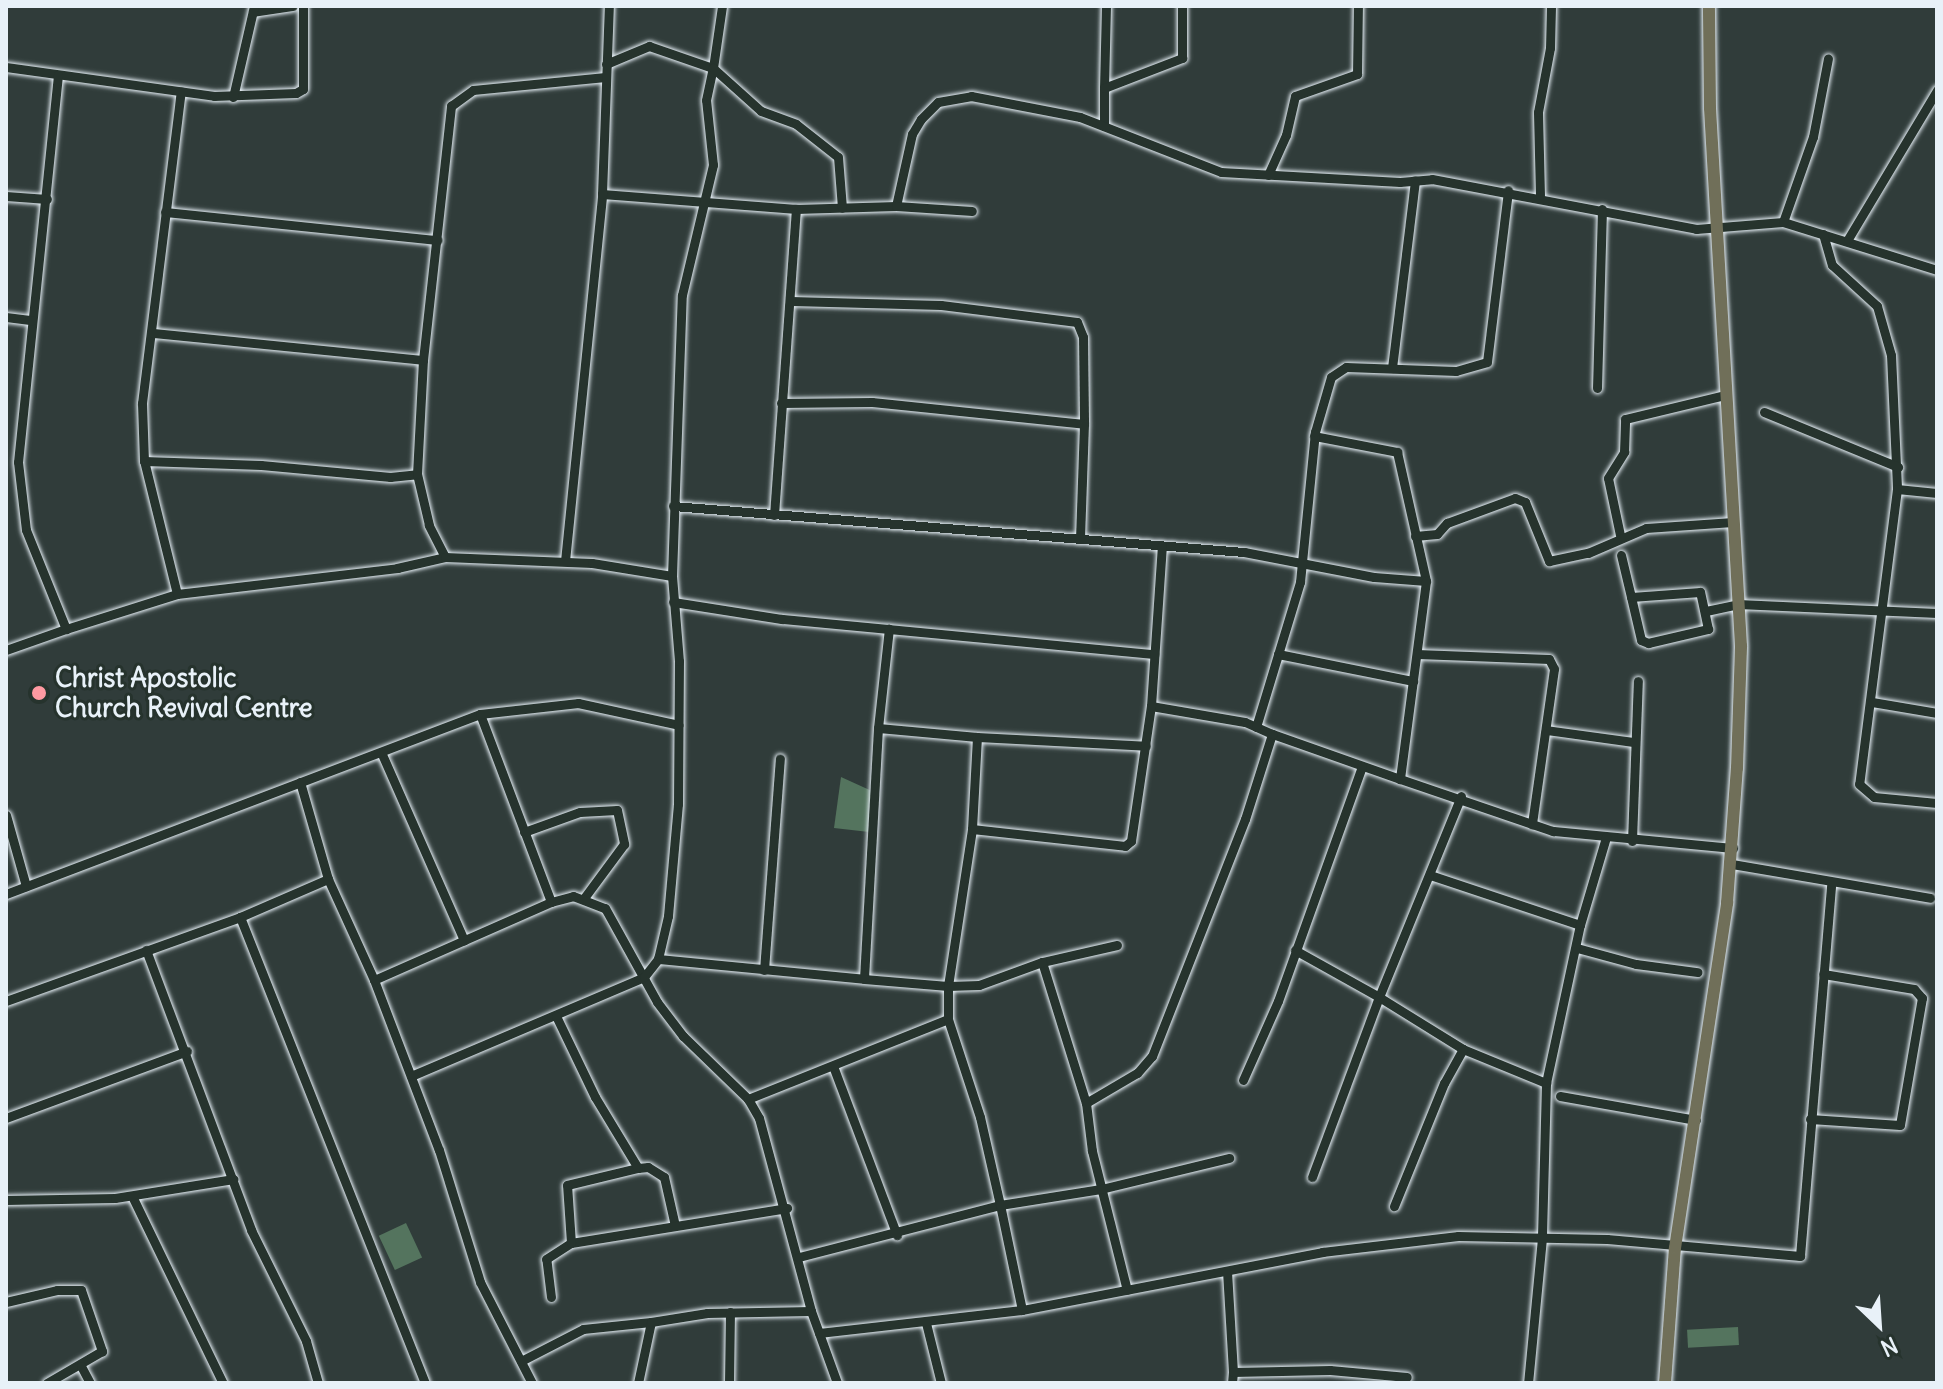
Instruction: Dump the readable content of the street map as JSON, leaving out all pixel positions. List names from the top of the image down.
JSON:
{
  "places": ["Christ Apostolic Church Revival Centre"],
  "north": "bottom right"
}
